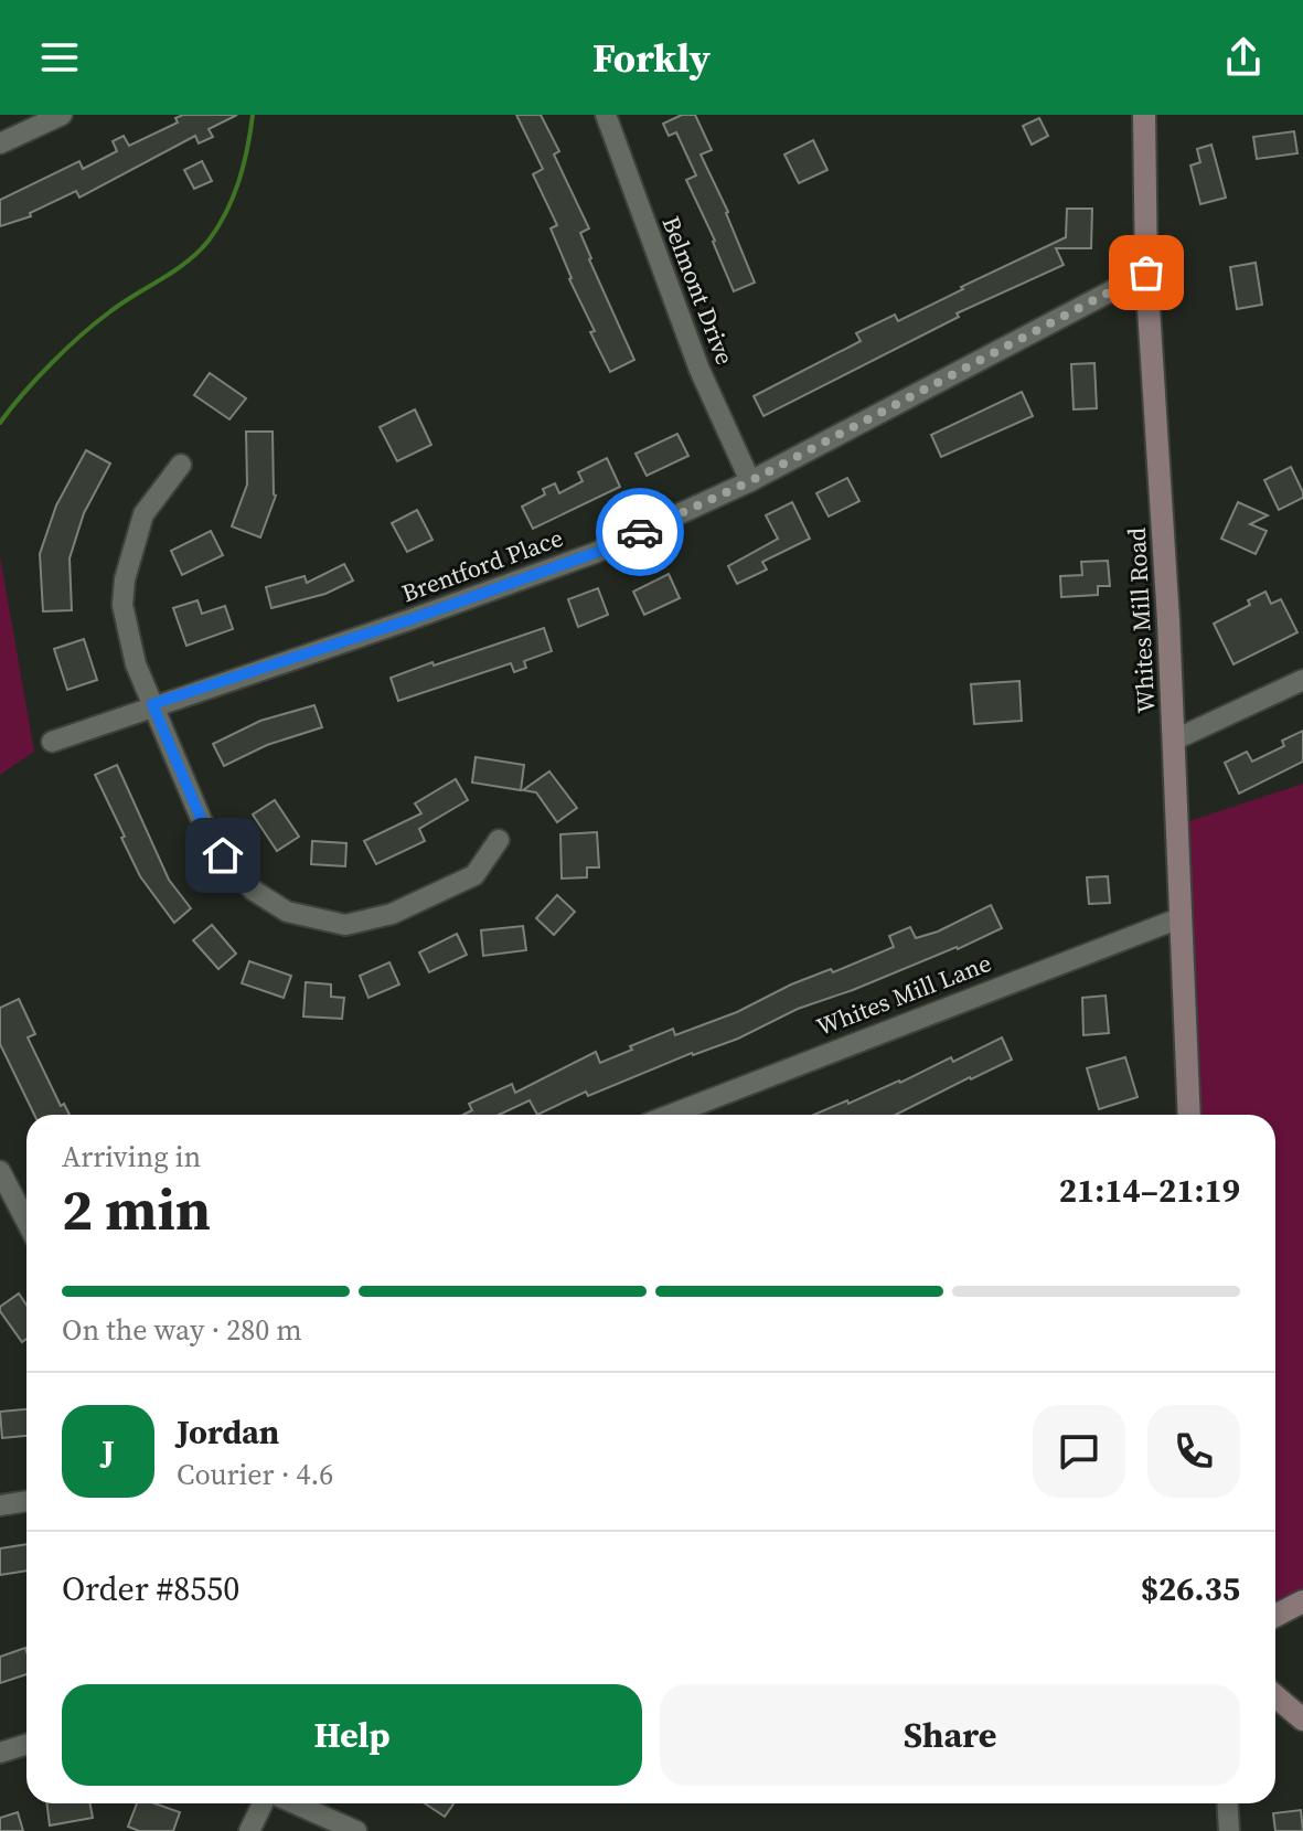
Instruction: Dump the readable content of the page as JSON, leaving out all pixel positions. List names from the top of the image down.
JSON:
{
  "streets": {
    "street": [
      "Belmont Drive",
      "Brentford Place",
      "Whites Mill Road",
      "Whites Mill Lane"
    ]
  },
  "crossings": [
    ["Belmont Drive", "Brentford Place"],
    ["Brentford Place", "Whites Mill Road"],
    ["Whites Mill Road", "Whites Mill Lane"]
  ],
  "page": {
    "header": "Forkly",
    "heading": ["2 min", "Arriving in", "21:14–21:19"],
    "panel": [
      "Jordan",
      "Courier · 4.6",
      "Order #8550",
      "$26.35"
    ],
    "bar": "On the way · 280 m",
    "round": "J",
    "buttons": ["Help", "Share"]
  }
}
